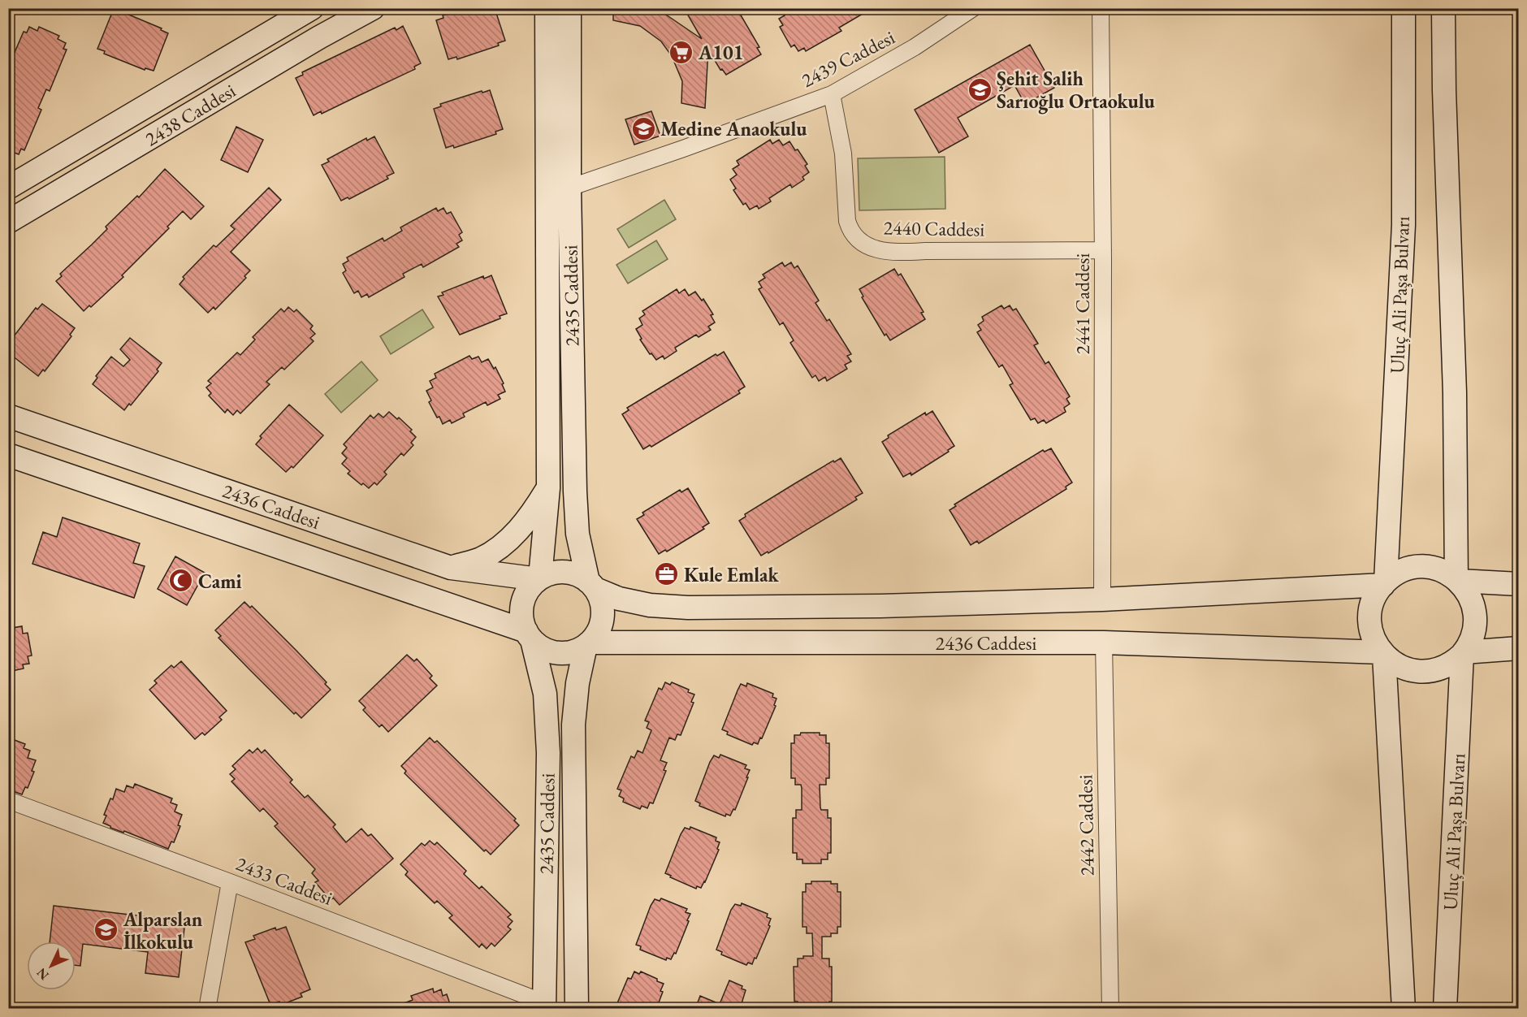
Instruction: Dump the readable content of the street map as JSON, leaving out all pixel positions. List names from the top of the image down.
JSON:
{
  "streets": {
    "street": [
      "2439 Caddesi",
      "2438 Caddesi",
      "2440 Caddesi",
      "Uluç Ali Paşa Bulvarı",
      "2435 Caddesi",
      "2441 Caddesi",
      "2436 Caddesi",
      "2442 Caddesi",
      "2433 Caddesi"
    ]
  },
  "crossings": [
    ["2439 Caddesi", "2440 Caddesi"],
    ["2439 Caddesi", "2435 Caddesi"],
    ["2440 Caddesi", "2441 Caddesi"],
    ["Uluç Ali Paşa Bulvarı", "2436 Caddesi"],
    ["2435 Caddesi", "2436 Caddesi"],
    ["2435 Caddesi", "2433 Caddesi"],
    ["2441 Caddesi", "2436 Caddesi"],
    ["2436 Caddesi", "2442 Caddesi"]
  ],
  "places": {
    "supermarket": ["A101"],
    "school or university": ["Şehit Salih Sarıoğlu Ortaokulu", "Medine Anaokulu", "Alparslan İlkokulu"],
    "office": ["Kule Emlak"],
    "mosque": ["Cami"]
  },
  "north": "bottom left"
}
